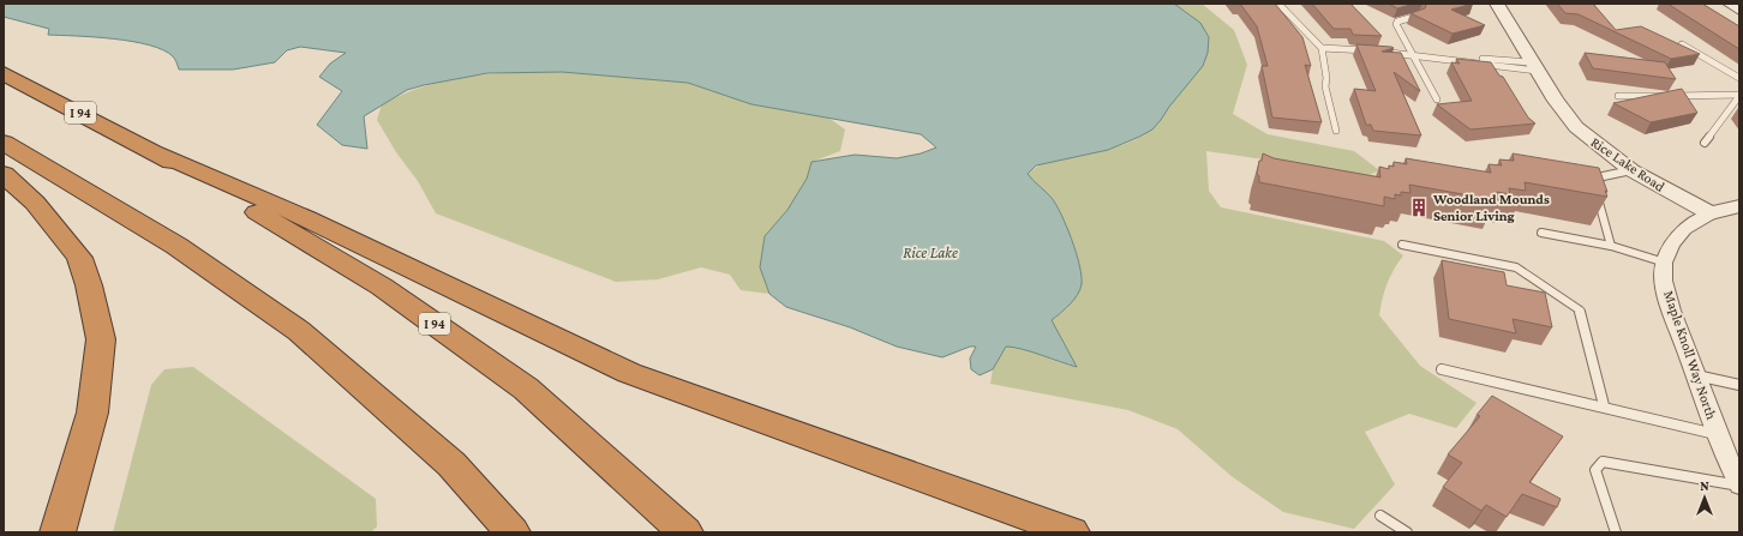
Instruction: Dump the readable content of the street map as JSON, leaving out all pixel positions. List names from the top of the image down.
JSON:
{
  "streets": {
    "highway": ["I 94"],
    "street": ["Rice Lake Road", "Maple Knoll Way North"]
  },
  "crossings": [
    ["Rice Lake Road", "Maple Knoll Way North"]
  ],
  "water": ["Rice Lake"],
  "places": {
    "building": ["Woodland Mounds Senior Living"]
  },
  "north": "top"
}
